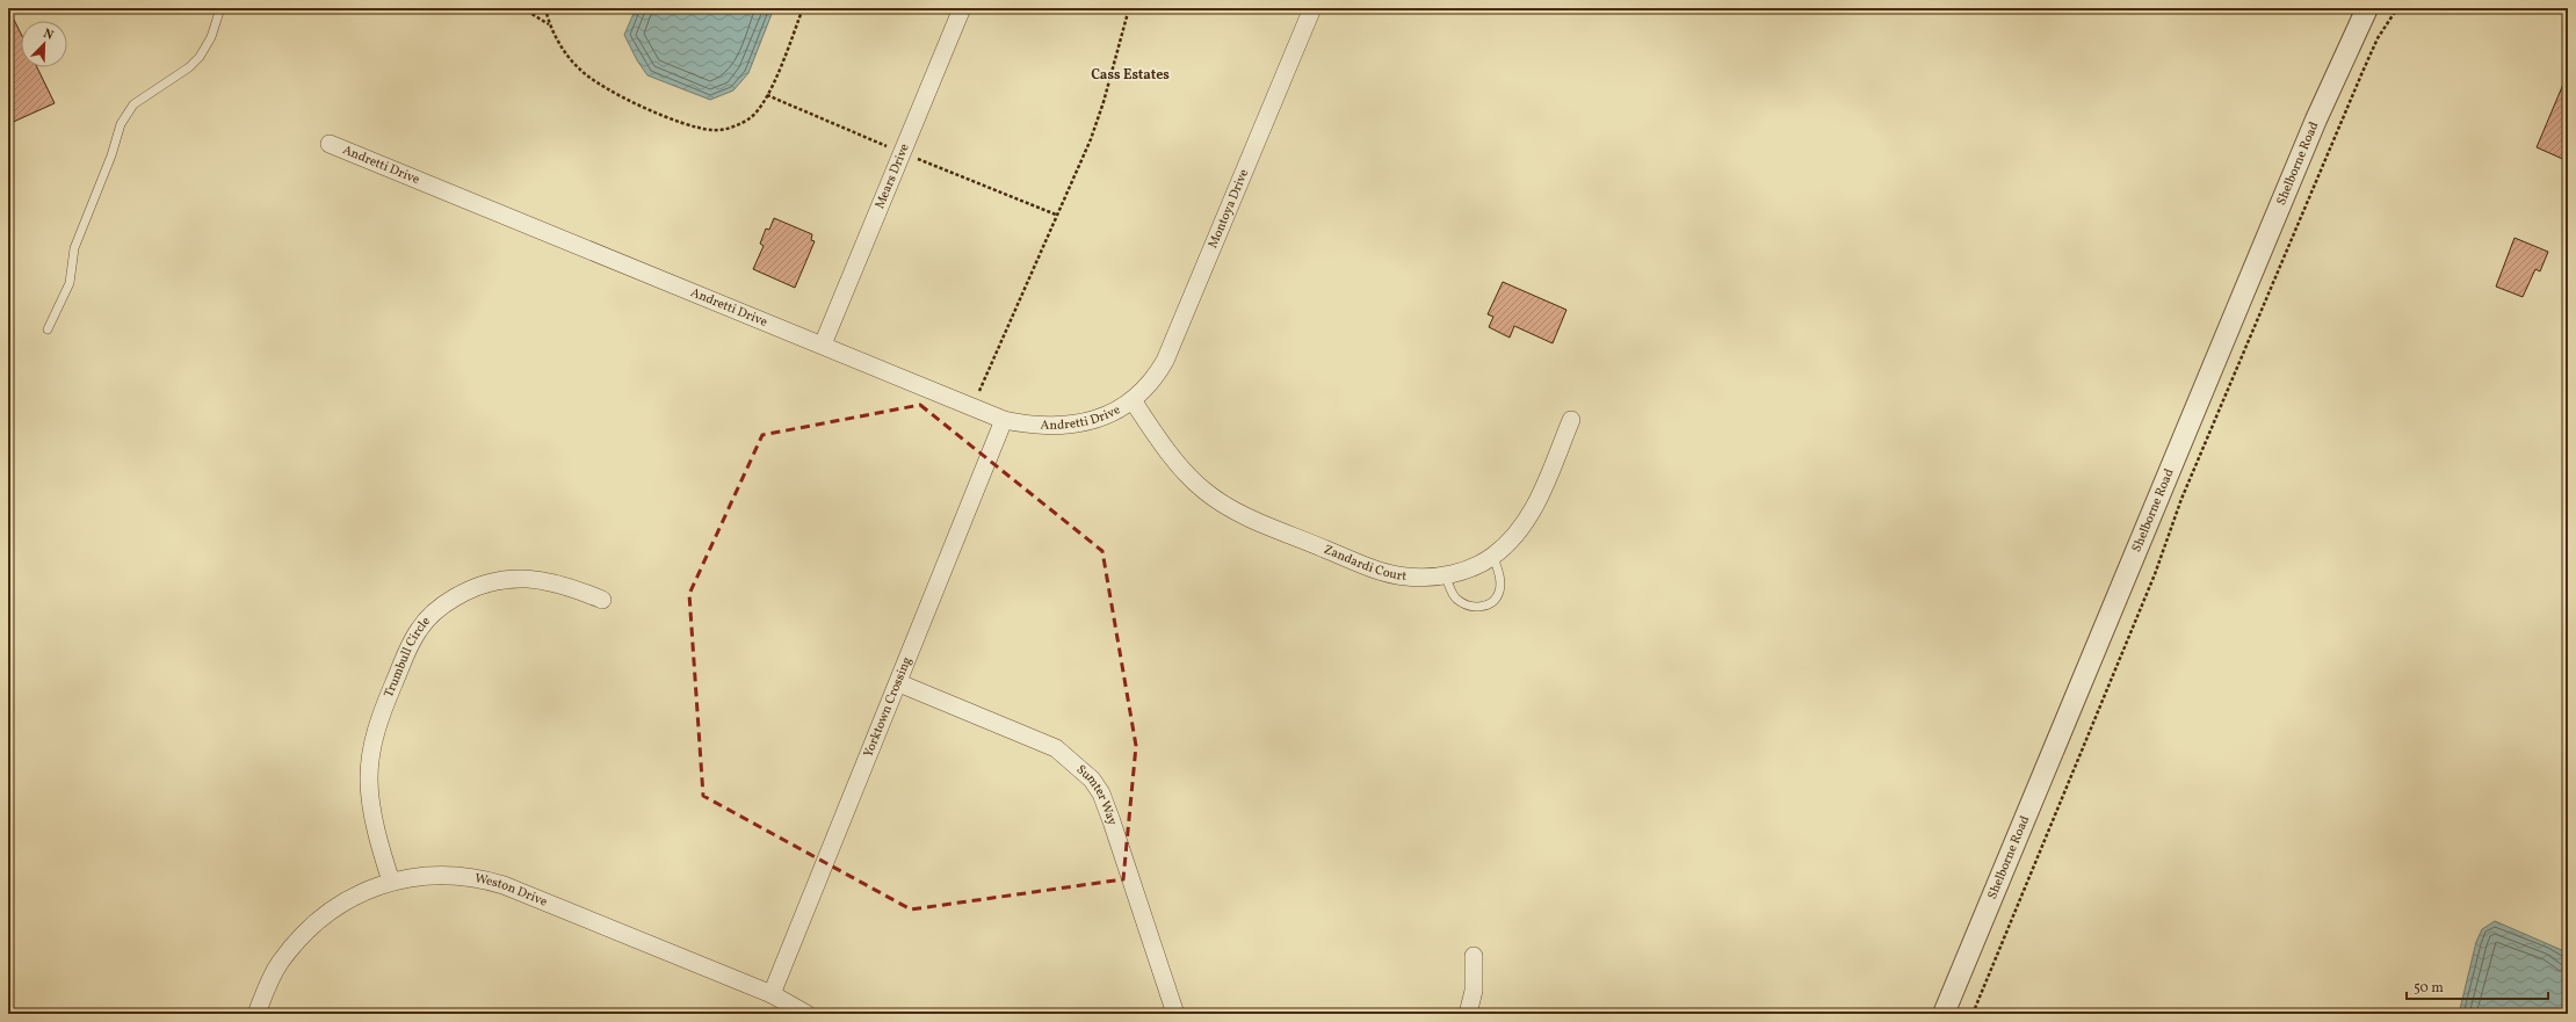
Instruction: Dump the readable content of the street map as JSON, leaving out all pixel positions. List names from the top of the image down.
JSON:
{
  "streets": {
    "street": [
      "Shelborne Road",
      "Andretti Drive",
      "Mears Drive",
      "Montoya Drive",
      "Zandardi Court",
      "Trumbull Circle",
      "Yorktown Crossing",
      "Sumter Way",
      "Weston Drive"
    ]
  },
  "crossings": [
    ["Andretti Drive", "Mears Drive"],
    ["Andretti Drive", "Montoya Drive"],
    ["Andretti Drive", "Zandardi Court"],
    ["Andretti Drive", "Yorktown Crossing"],
    ["Montoya Drive", "Zandardi Court"],
    ["Trumbull Circle", "Weston Drive"],
    ["Yorktown Crossing", "Sumter Way"],
    ["Yorktown Crossing", "Weston Drive"]
  ],
  "districts": ["Cass Estates"],
  "scale_bar": "50 m",
  "north": "top right"
}
